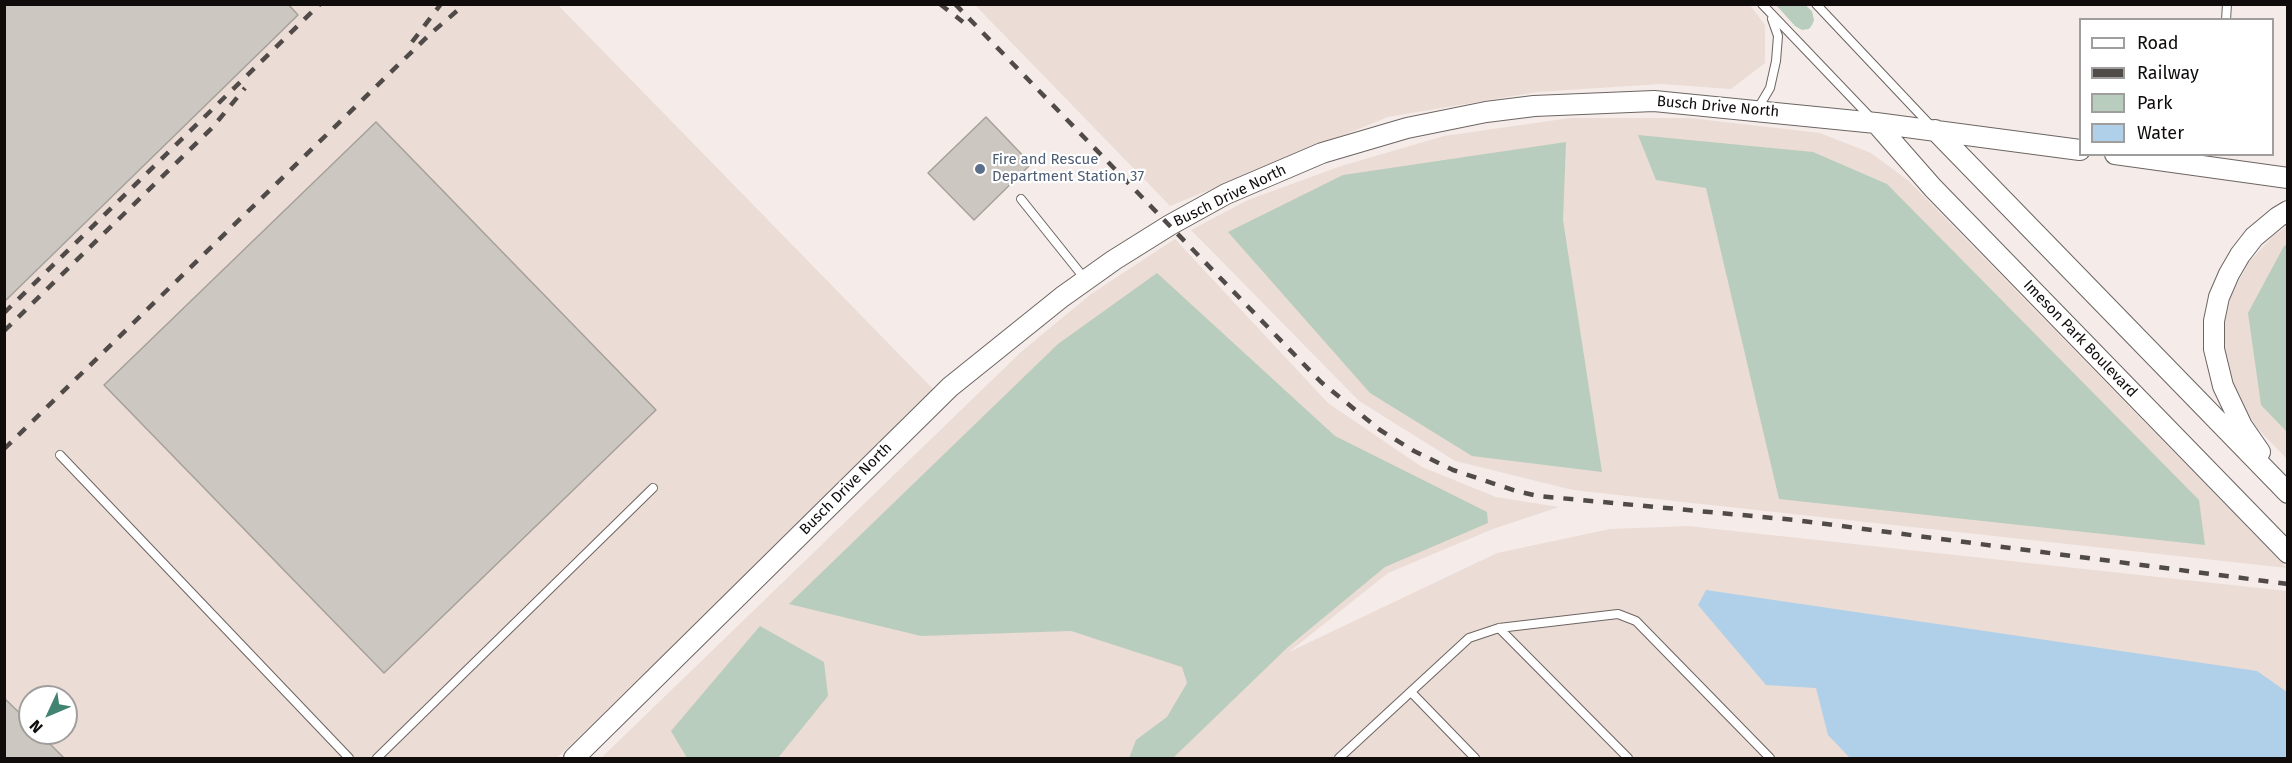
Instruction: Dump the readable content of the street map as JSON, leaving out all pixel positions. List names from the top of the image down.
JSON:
{
  "streets": {
    "street": ["Busch Drive North", "Imeson Park Boulevard"]
  },
  "crossings": [
    ["Busch Drive North", "Imeson Park Boulevard"]
  ],
  "places": ["Fire and Rescue Department Station 37"],
  "legend": [
    "Road",
    "Railway",
    "Park",
    "Water"
  ],
  "north": "bottom left"
}
